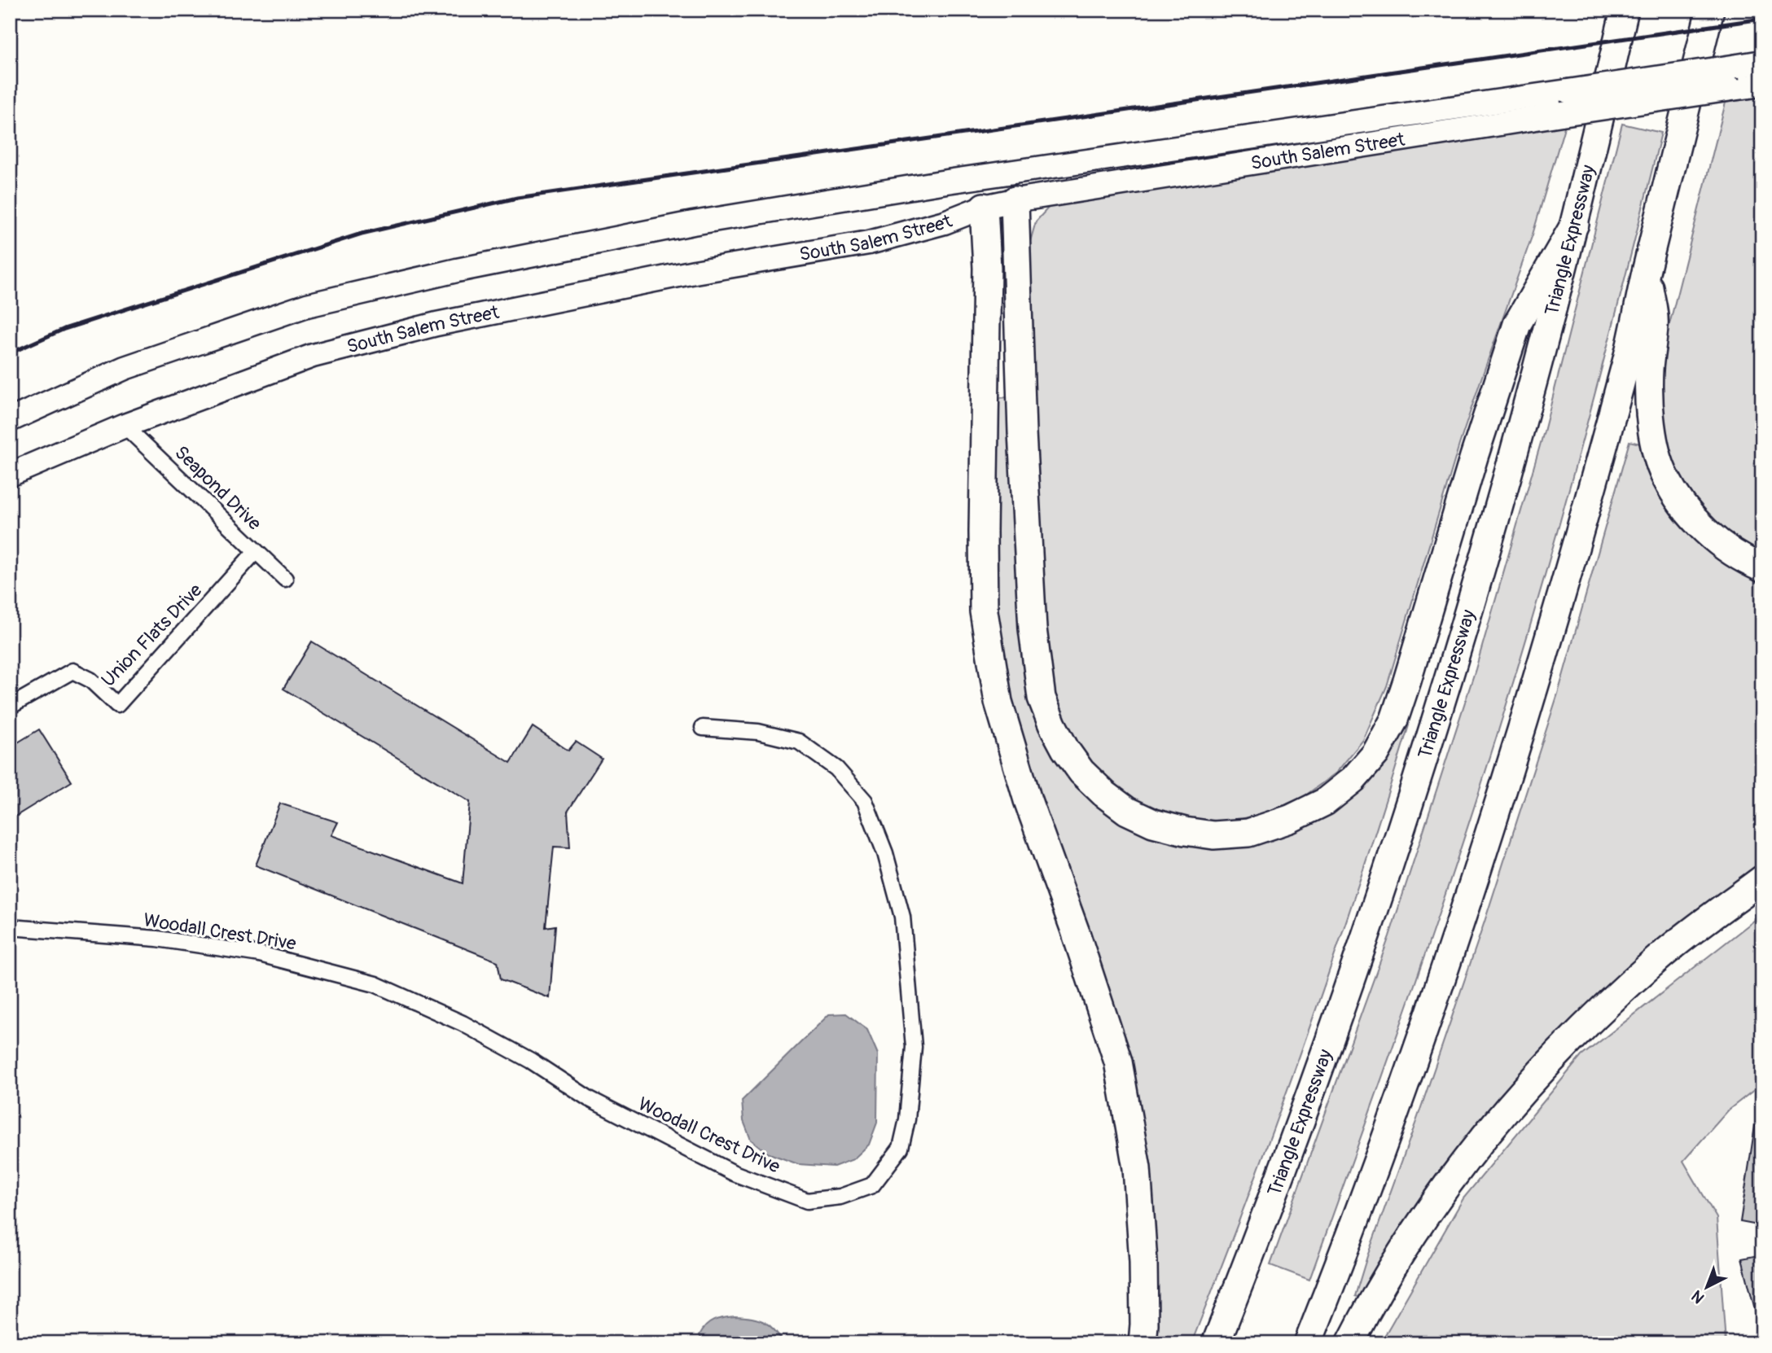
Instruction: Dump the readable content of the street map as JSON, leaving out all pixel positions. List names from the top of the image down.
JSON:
{
  "streets": {
    "highway": ["Triangle Expressway"],
    "main road": ["South Salem Street"],
    "street": ["Seapond Drive", "Union Flats Drive", "Woodall Crest Drive"]
  },
  "crossings": [
    ["South Salem Street", "Seapond Drive"],
    ["Seapond Drive", "Union Flats Drive"]
  ],
  "north": "bottom left"
}
